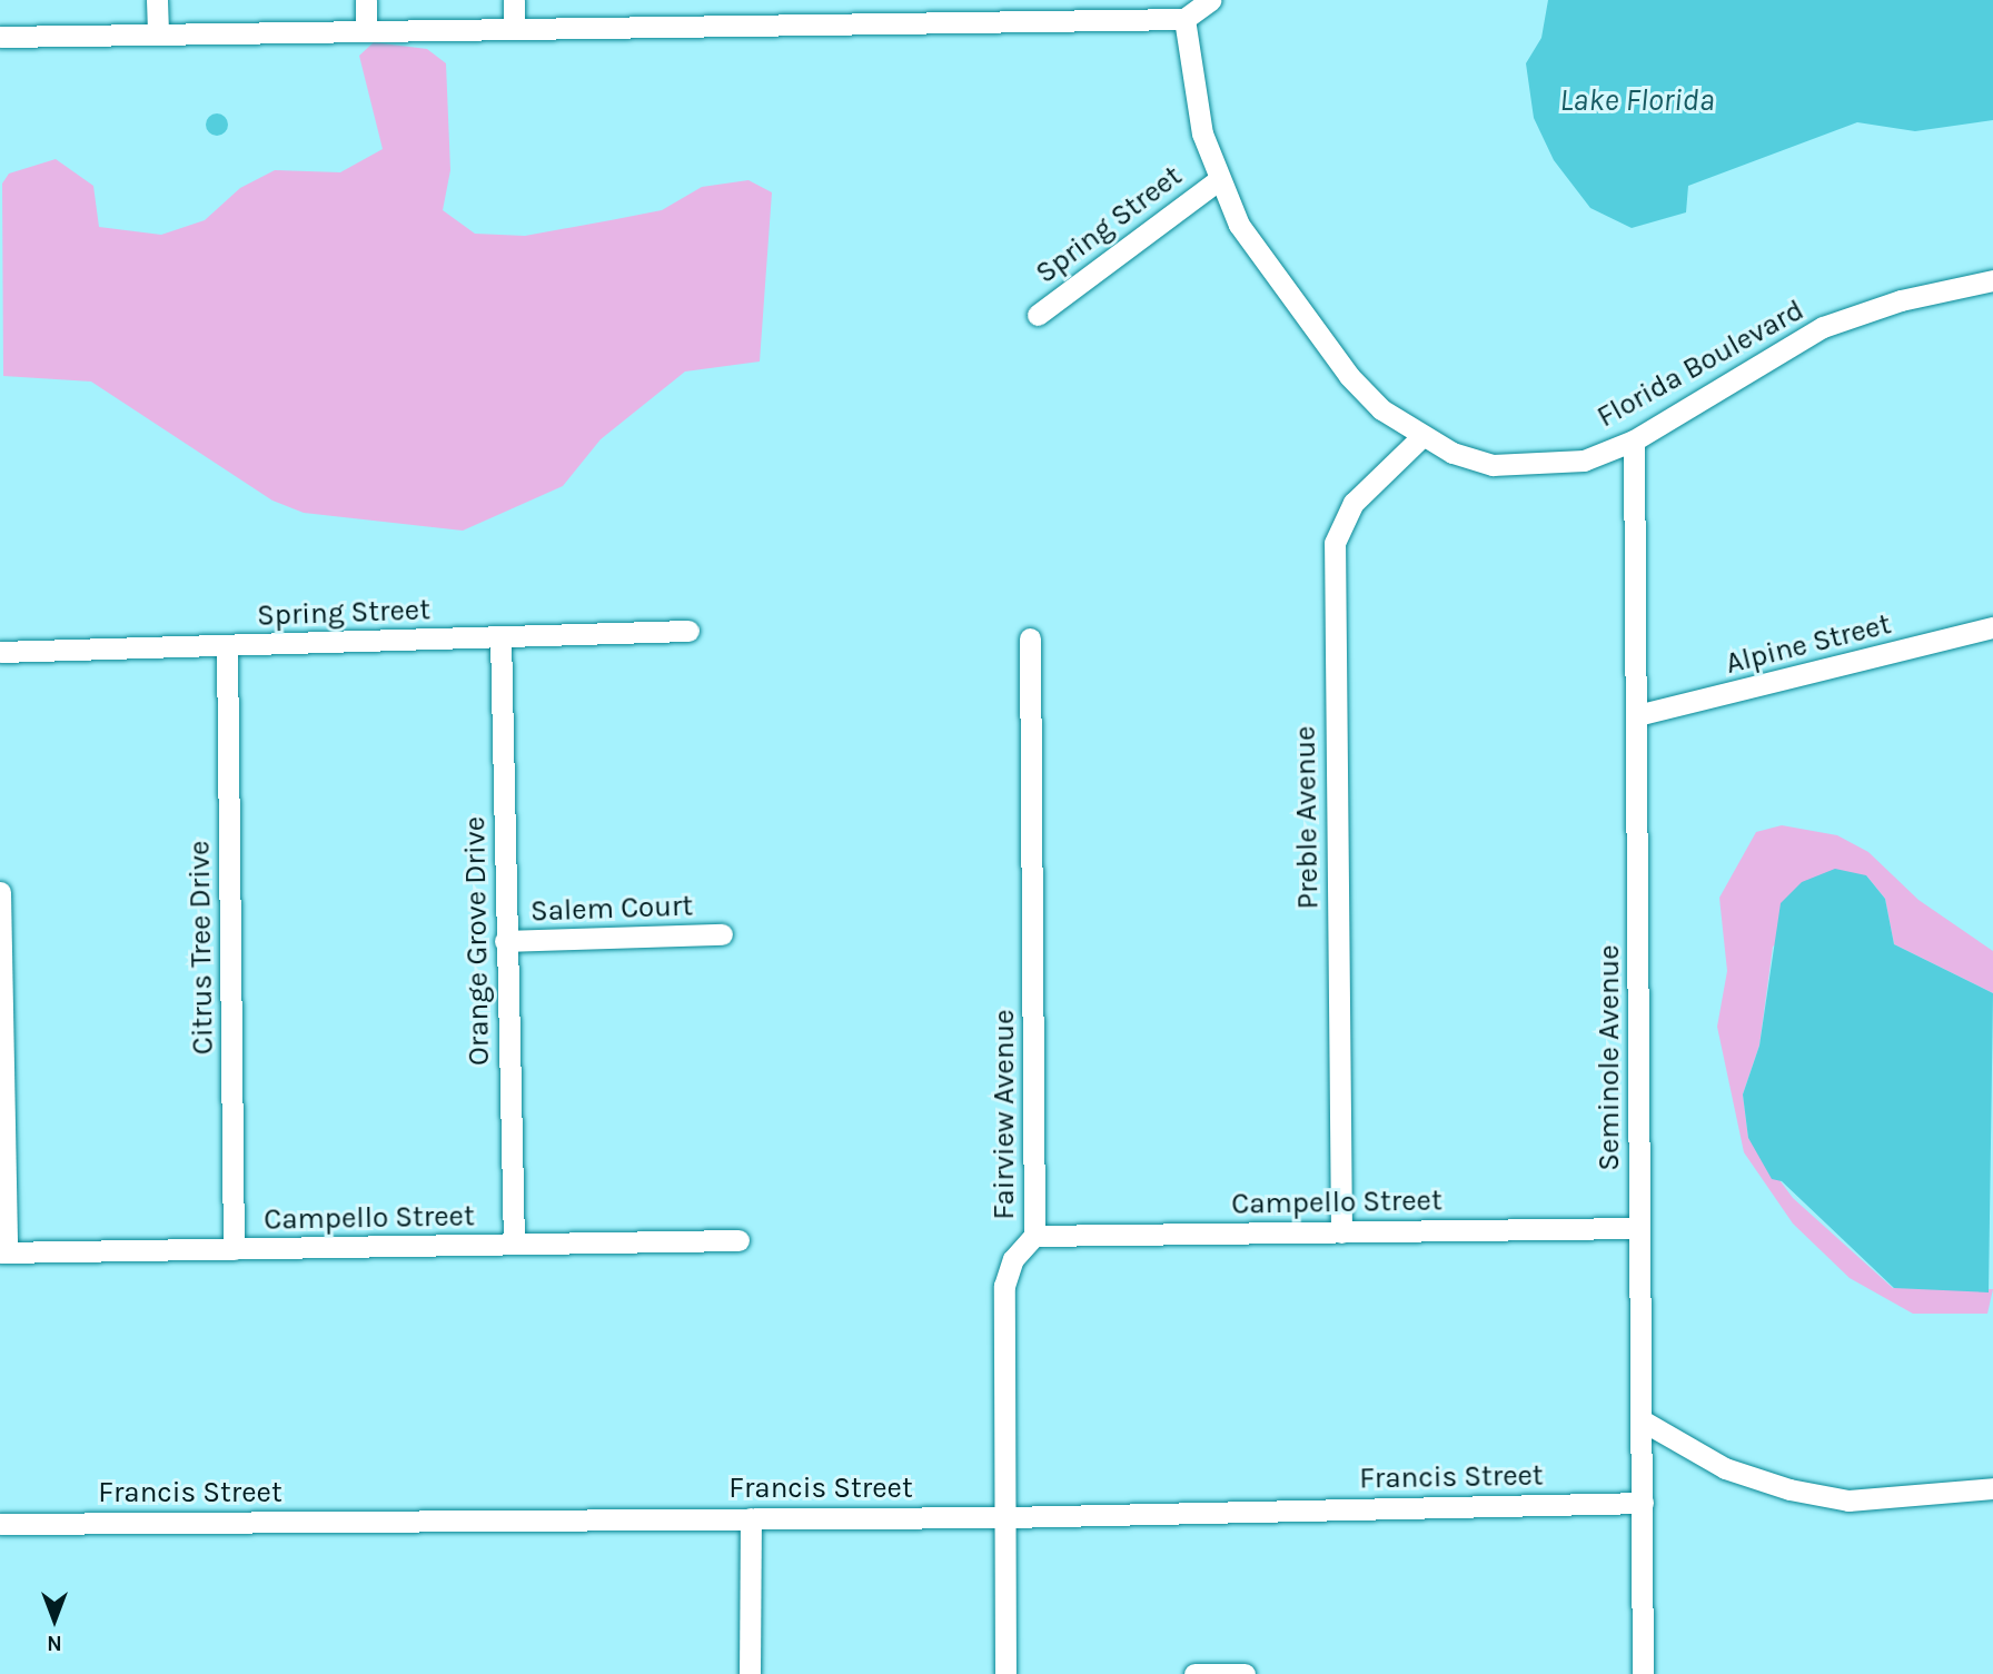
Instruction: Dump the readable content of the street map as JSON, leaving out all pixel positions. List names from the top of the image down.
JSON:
{
  "streets": {
    "street": [
      "Spring Street",
      "Florida Boulevard",
      "Alpine Street",
      "Preble Avenue",
      "Salem Court",
      "Orange Grove Drive",
      "Citrus Tree Drive",
      "Seminole Avenue",
      "Fairview Avenue",
      "Campello Street",
      "Francis Street"
    ]
  },
  "crossings": [
    ["Spring Street", "Florida Boulevard"],
    ["Spring Street", "Orange Grove Drive"],
    ["Spring Street", "Citrus Tree Drive"],
    ["Florida Boulevard", "Preble Avenue"],
    ["Florida Boulevard", "Seminole Avenue"],
    ["Alpine Street", "Seminole Avenue"],
    ["Preble Avenue", "Campello Street"],
    ["Salem Court", "Orange Grove Drive"],
    ["Orange Grove Drive", "Campello Street"],
    ["Citrus Tree Drive", "Campello Street"],
    ["Seminole Avenue", "Campello Street"],
    ["Seminole Avenue", "Francis Street"],
    ["Fairview Avenue", "Campello Street"],
    ["Fairview Avenue", "Francis Street"]
  ],
  "water": ["Lake Florida"],
  "north": "bottom"
}
